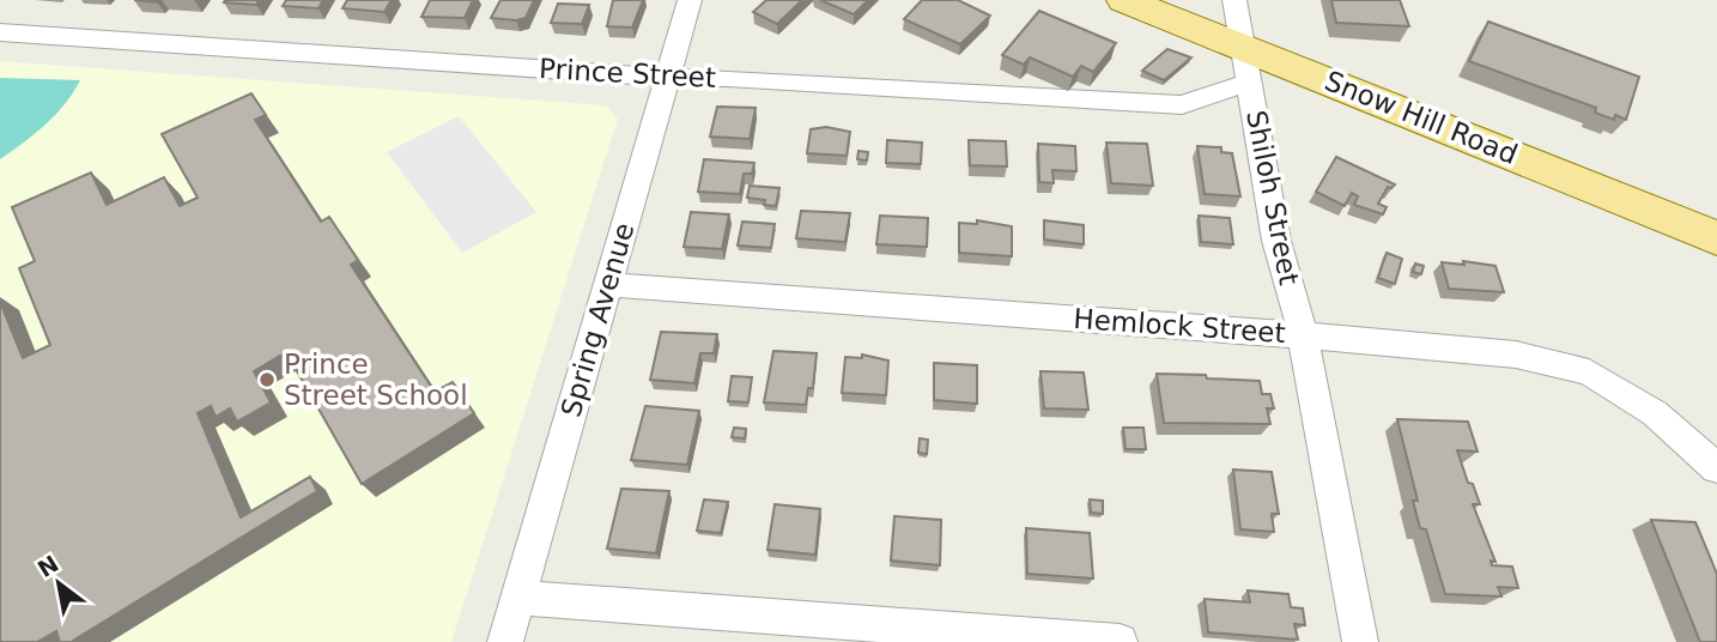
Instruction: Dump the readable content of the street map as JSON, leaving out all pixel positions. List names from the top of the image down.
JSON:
{
  "streets": {
    "main road": ["Snow Hill Road"],
    "street": [
      "Prince Street",
      "Shiloh Street",
      "Spring Avenue",
      "Hemlock Street"
    ]
  },
  "crossings": [
    ["Prince Street", "Snow Hill Road"],
    ["Prince Street", "Shiloh Street"],
    ["Prince Street", "Spring Avenue"],
    ["Snow Hill Road", "Shiloh Street"],
    ["Shiloh Street", "Hemlock Street"],
    ["Spring Avenue", "Hemlock Street"]
  ],
  "places": ["Prince Street School"],
  "north": "top left"
}
